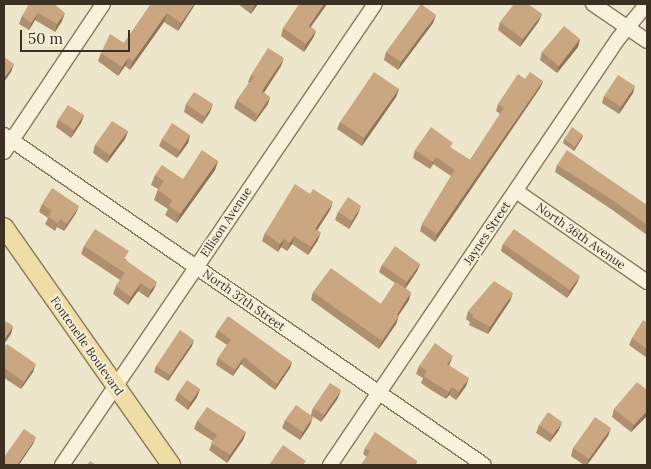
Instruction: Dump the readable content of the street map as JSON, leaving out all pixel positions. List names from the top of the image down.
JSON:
{
  "streets": {
    "main road": ["Fontenelle Boulevard"],
    "street": [
      "Ellison Avenue",
      "Jaynes Street",
      "North 36th Avenue",
      "North 37th Street"
    ]
  },
  "crossings": [
    ["Ellison Avenue", "North 37th Street"],
    ["Ellison Avenue", "Fontenelle Boulevard"],
    ["Jaynes Street", "North 36th Avenue"],
    ["Jaynes Street", "North 37th Street"]
  ],
  "scale_bar": "50 m"
}
